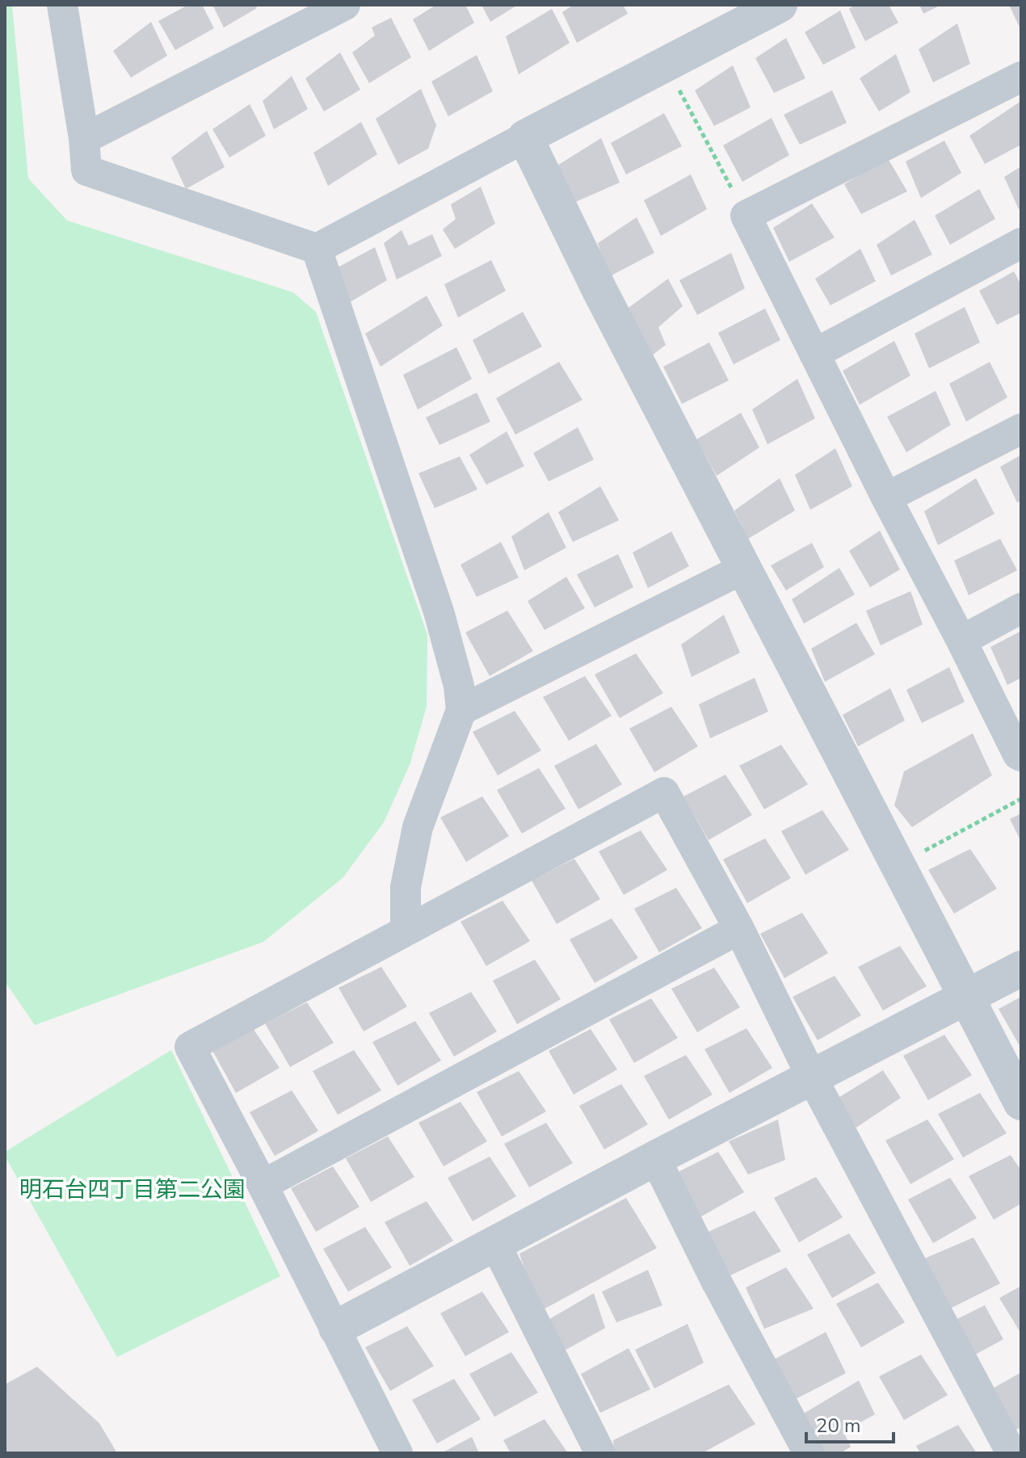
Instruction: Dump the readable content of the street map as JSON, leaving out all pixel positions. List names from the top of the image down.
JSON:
{
  "parks": ["明石台四丁目第二公園"],
  "scale_bar": "20 m"
}
